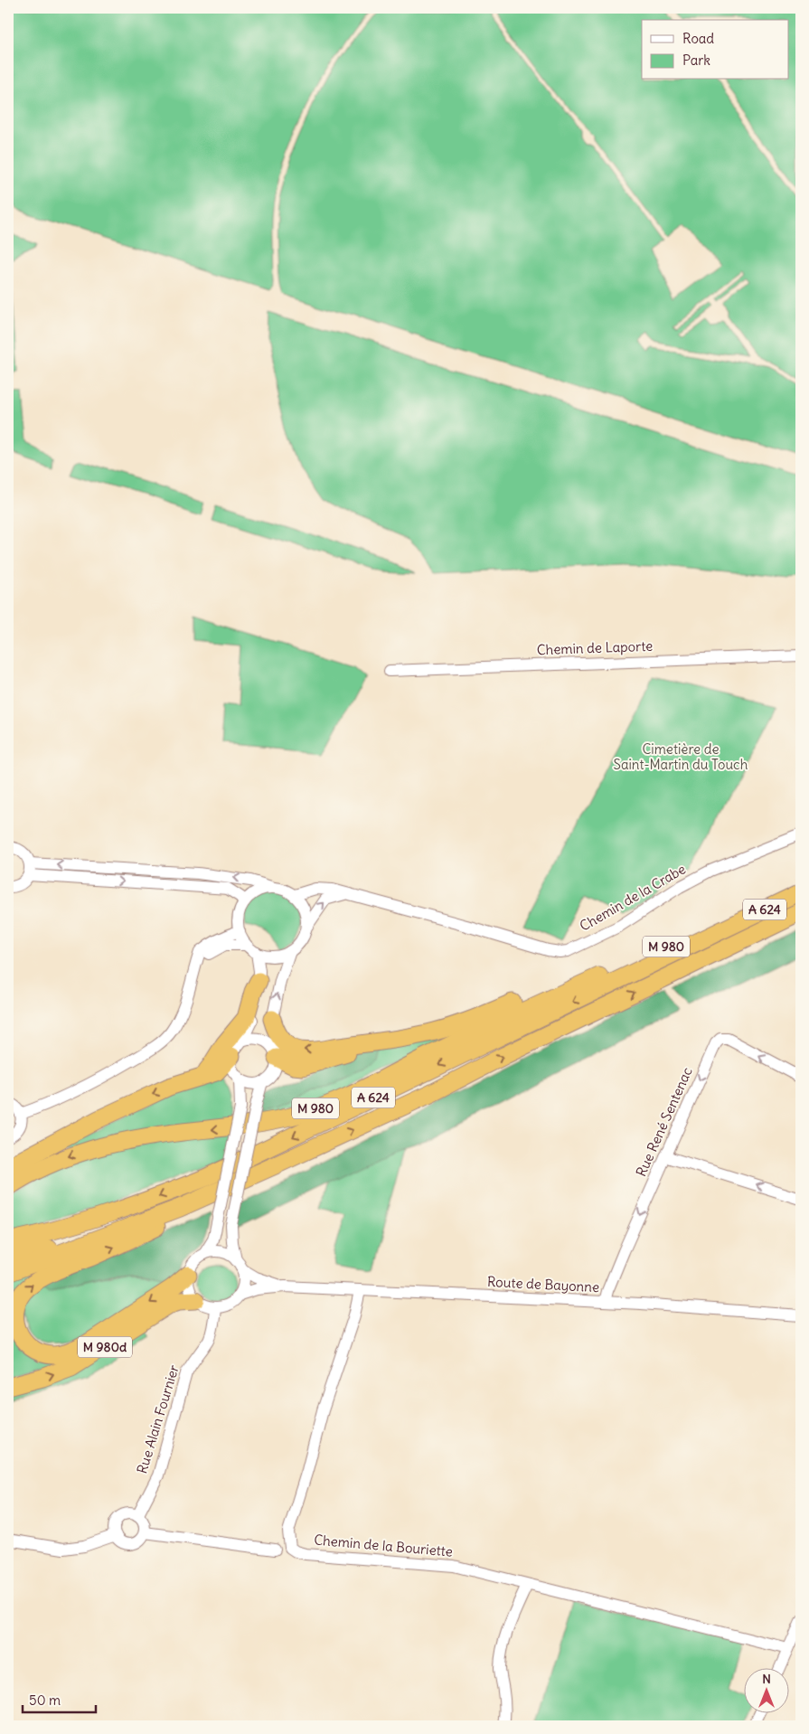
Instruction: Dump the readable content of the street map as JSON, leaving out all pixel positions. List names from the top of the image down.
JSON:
{
  "streets": {
    "highway": ["A 624", "M 980", "M 980d"],
    "street": [
      "Chemin de Laporte",
      "Chemin de la Crabe",
      "Rue René Sentenac",
      "Route de Bayonne",
      "Rue Alain Fournier",
      "Chemin de la Bouriette"
    ]
  },
  "crossings": [
    ["A 624", "M 980"],
    ["Rue René Sentenac", "Route de Bayonne"],
    ["Route de Bayonne", "M 980d"],
    ["Route de Bayonne", "Rue Alain Fournier"],
    ["Route de Bayonne", "Chemin de la Bouriette"],
    ["M 980d", "Rue Alain Fournier"]
  ],
  "one_way": ["Rue René Sentenac"],
  "parks": ["Cimetière de Saint-Martin du Touch"],
  "legend": ["Road", "Park"],
  "scale_bar": "50 m",
  "north": "top"
}
